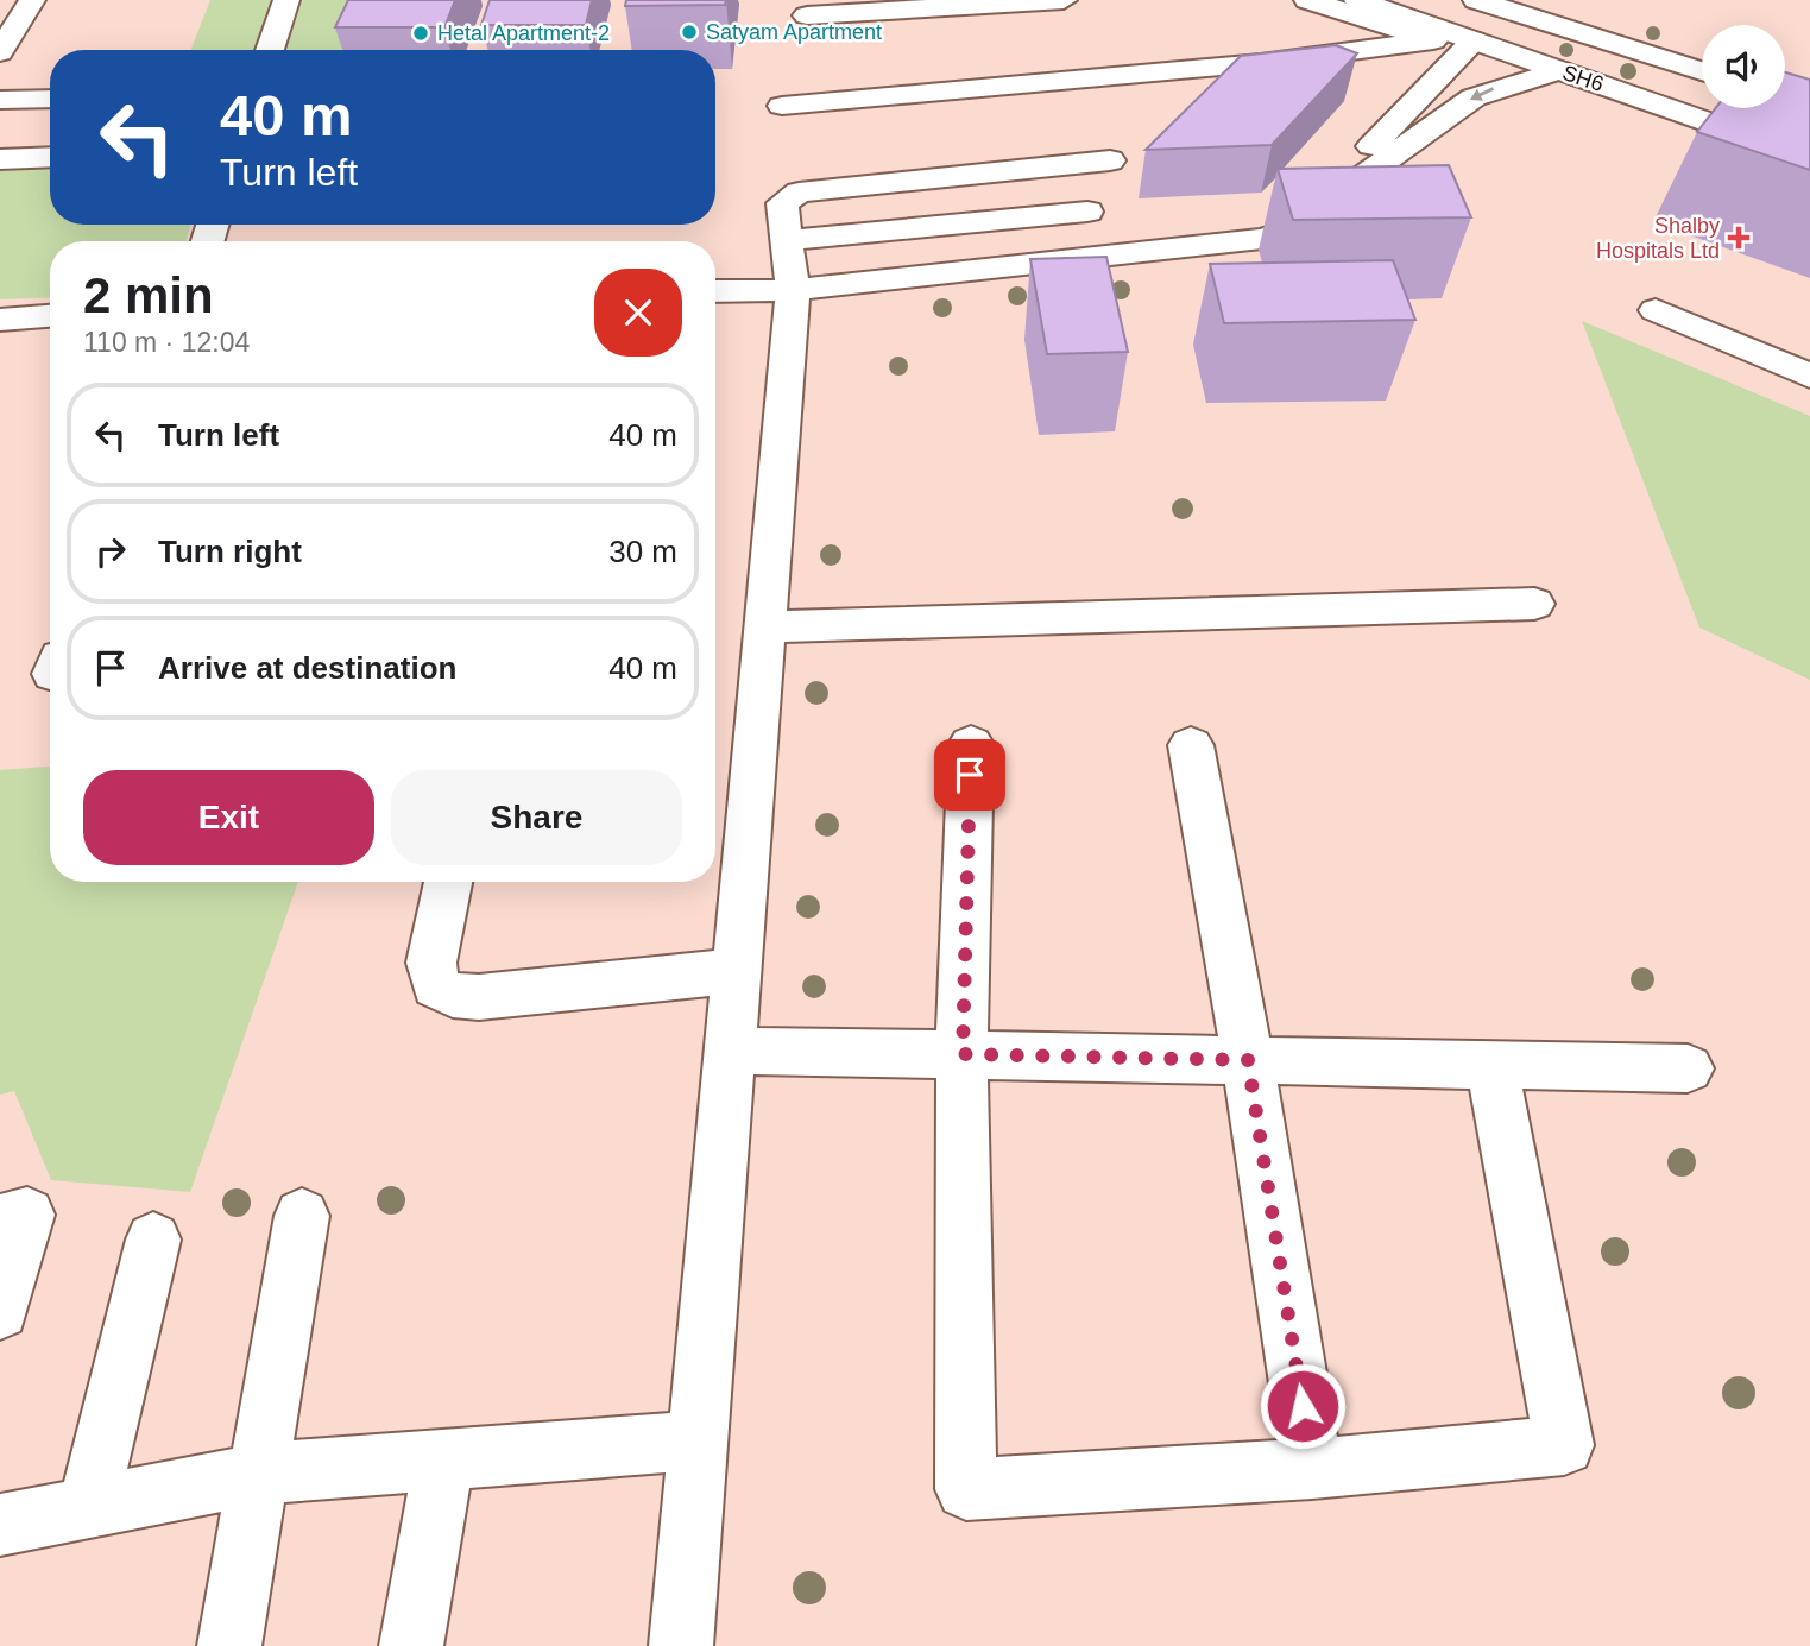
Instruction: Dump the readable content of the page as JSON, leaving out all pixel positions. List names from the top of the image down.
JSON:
{
  "streets": {
    "street": ["SH6"]
  },
  "places": {
    "other": ["Satyam Apartment", "Hetal Apartment-2"],
    "health": ["Shalby Hospitals Ltd"]
  },
  "page": {
    "turn": ["40 m", "Turn left"],
    "heading": ["2 min", "110 m · 12:04"],
    "list": [
      {
        "name": "Turn left",
        "value": "40 m"
      },
      {
        "name": "Turn right",
        "value": "30 m"
      },
      {
        "name": "Arrive at destination",
        "value": "40 m"
      }
    ],
    "buttons": ["Exit", "Share"]
  }
}
